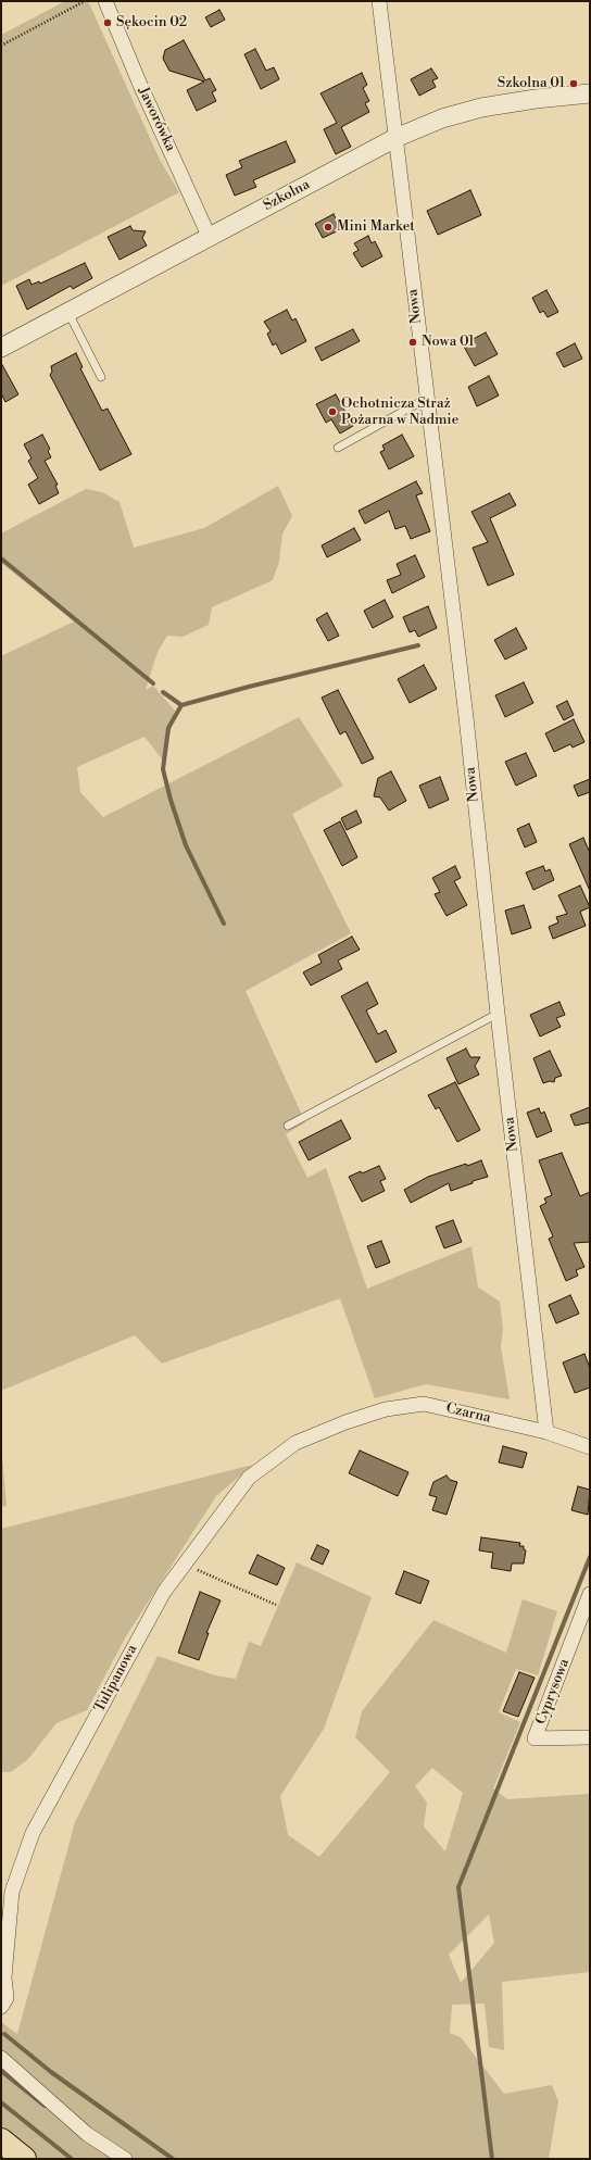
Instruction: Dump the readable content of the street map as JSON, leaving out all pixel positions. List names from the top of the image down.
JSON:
{
  "streets": {
    "street": [
      "Jaworówka",
      "Szkolna",
      "Nowa",
      "Czarna",
      "Tulipanowa",
      "Cyprysowa"
    ]
  },
  "crossings": [
    ["Jaworówka", "Szkolna"],
    ["Szkolna", "Nowa"],
    ["Nowa", "Czarna"],
    ["Czarna", "Tulipanowa"]
  ],
  "places": [
    "Sękocin 02",
    "Szkolna 01",
    "Mini Market",
    "Nowa 01",
    "Ochotnicza Straż Pożarna w Nadmie"
  ]
}
